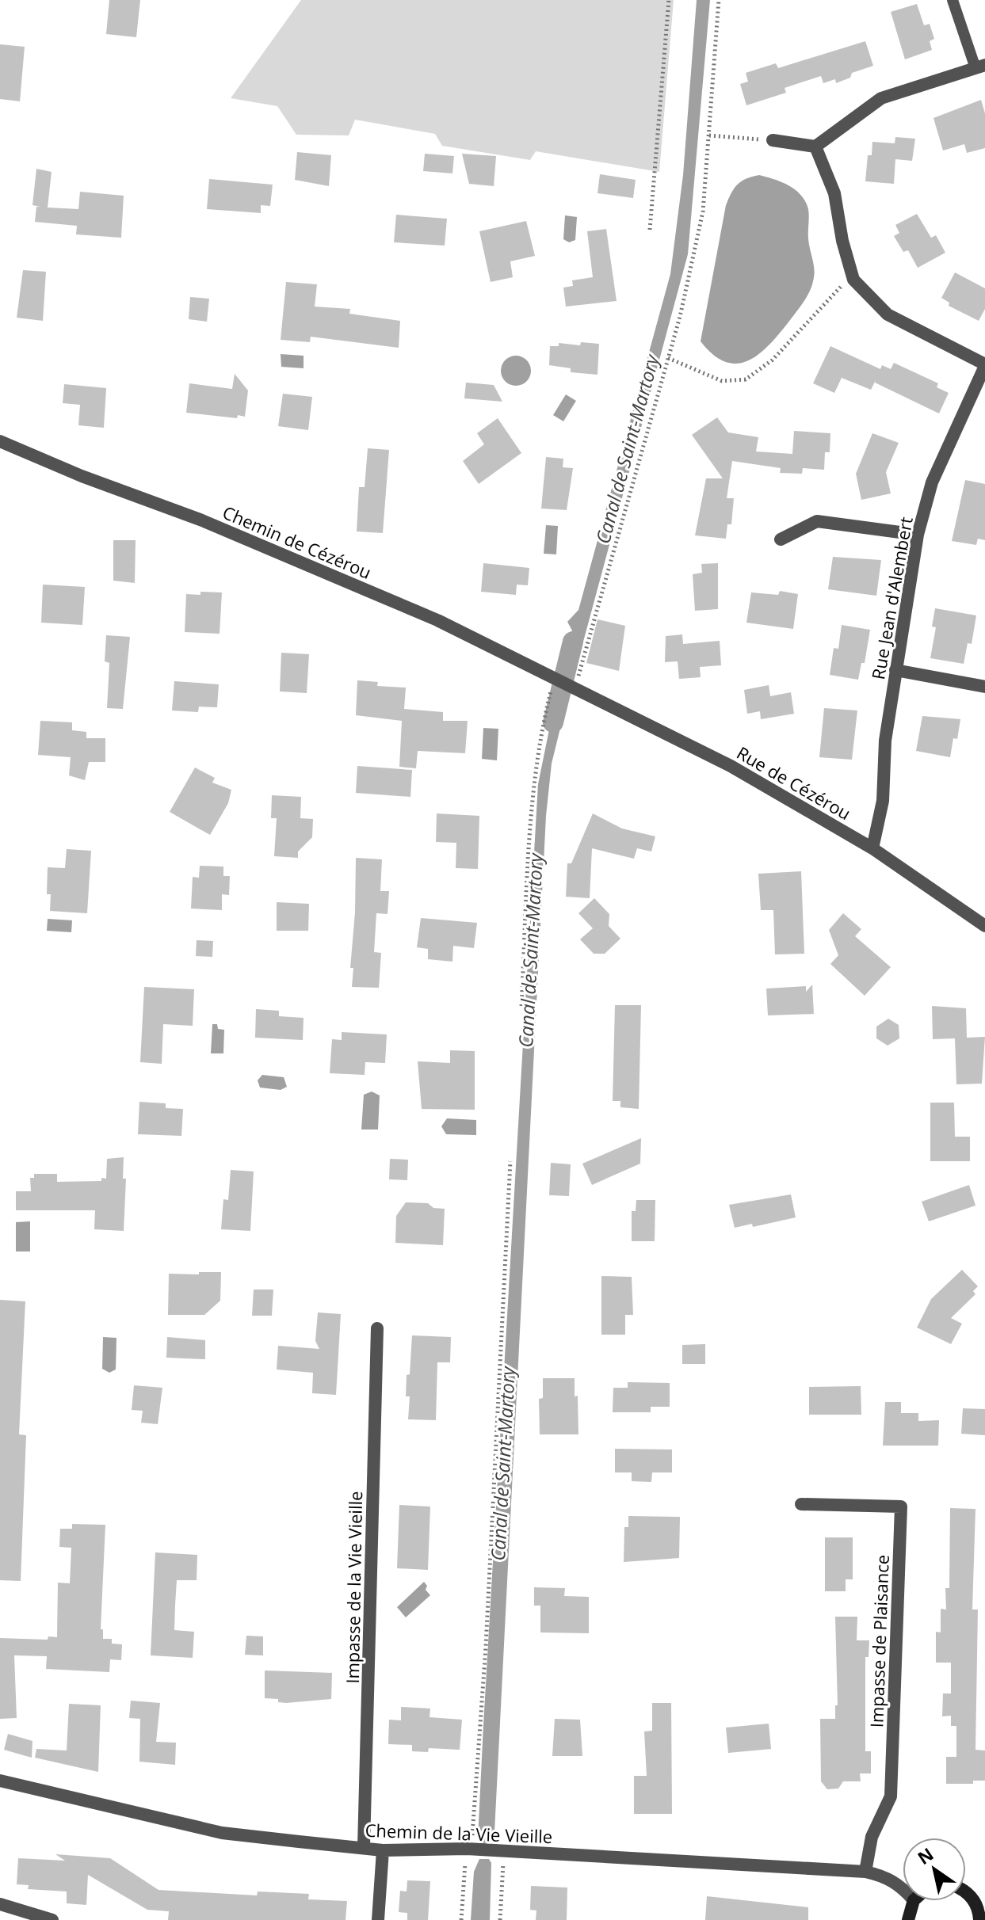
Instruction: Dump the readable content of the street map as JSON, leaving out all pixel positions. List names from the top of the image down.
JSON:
{
  "streets": {
    "street": [
      "Chemin de Cézérou",
      "Rue Jean d'Alembert",
      "Rue de Cézérou",
      "Impasse de la Vie Vieille",
      "Impasse de Plaisance",
      "Chemin de la Vie Vieille"
    ]
  },
  "crossings": [
    ["Chemin de Cézérou", "Rue de Cézérou"],
    ["Rue Jean d'Alembert", "Rue de Cézérou"],
    ["Impasse de la Vie Vieille", "Chemin de la Vie Vieille"],
    ["Impasse de Plaisance", "Chemin de la Vie Vieille"]
  ],
  "water": ["Canal de Saint-Martory"],
  "north": "top left"
}
